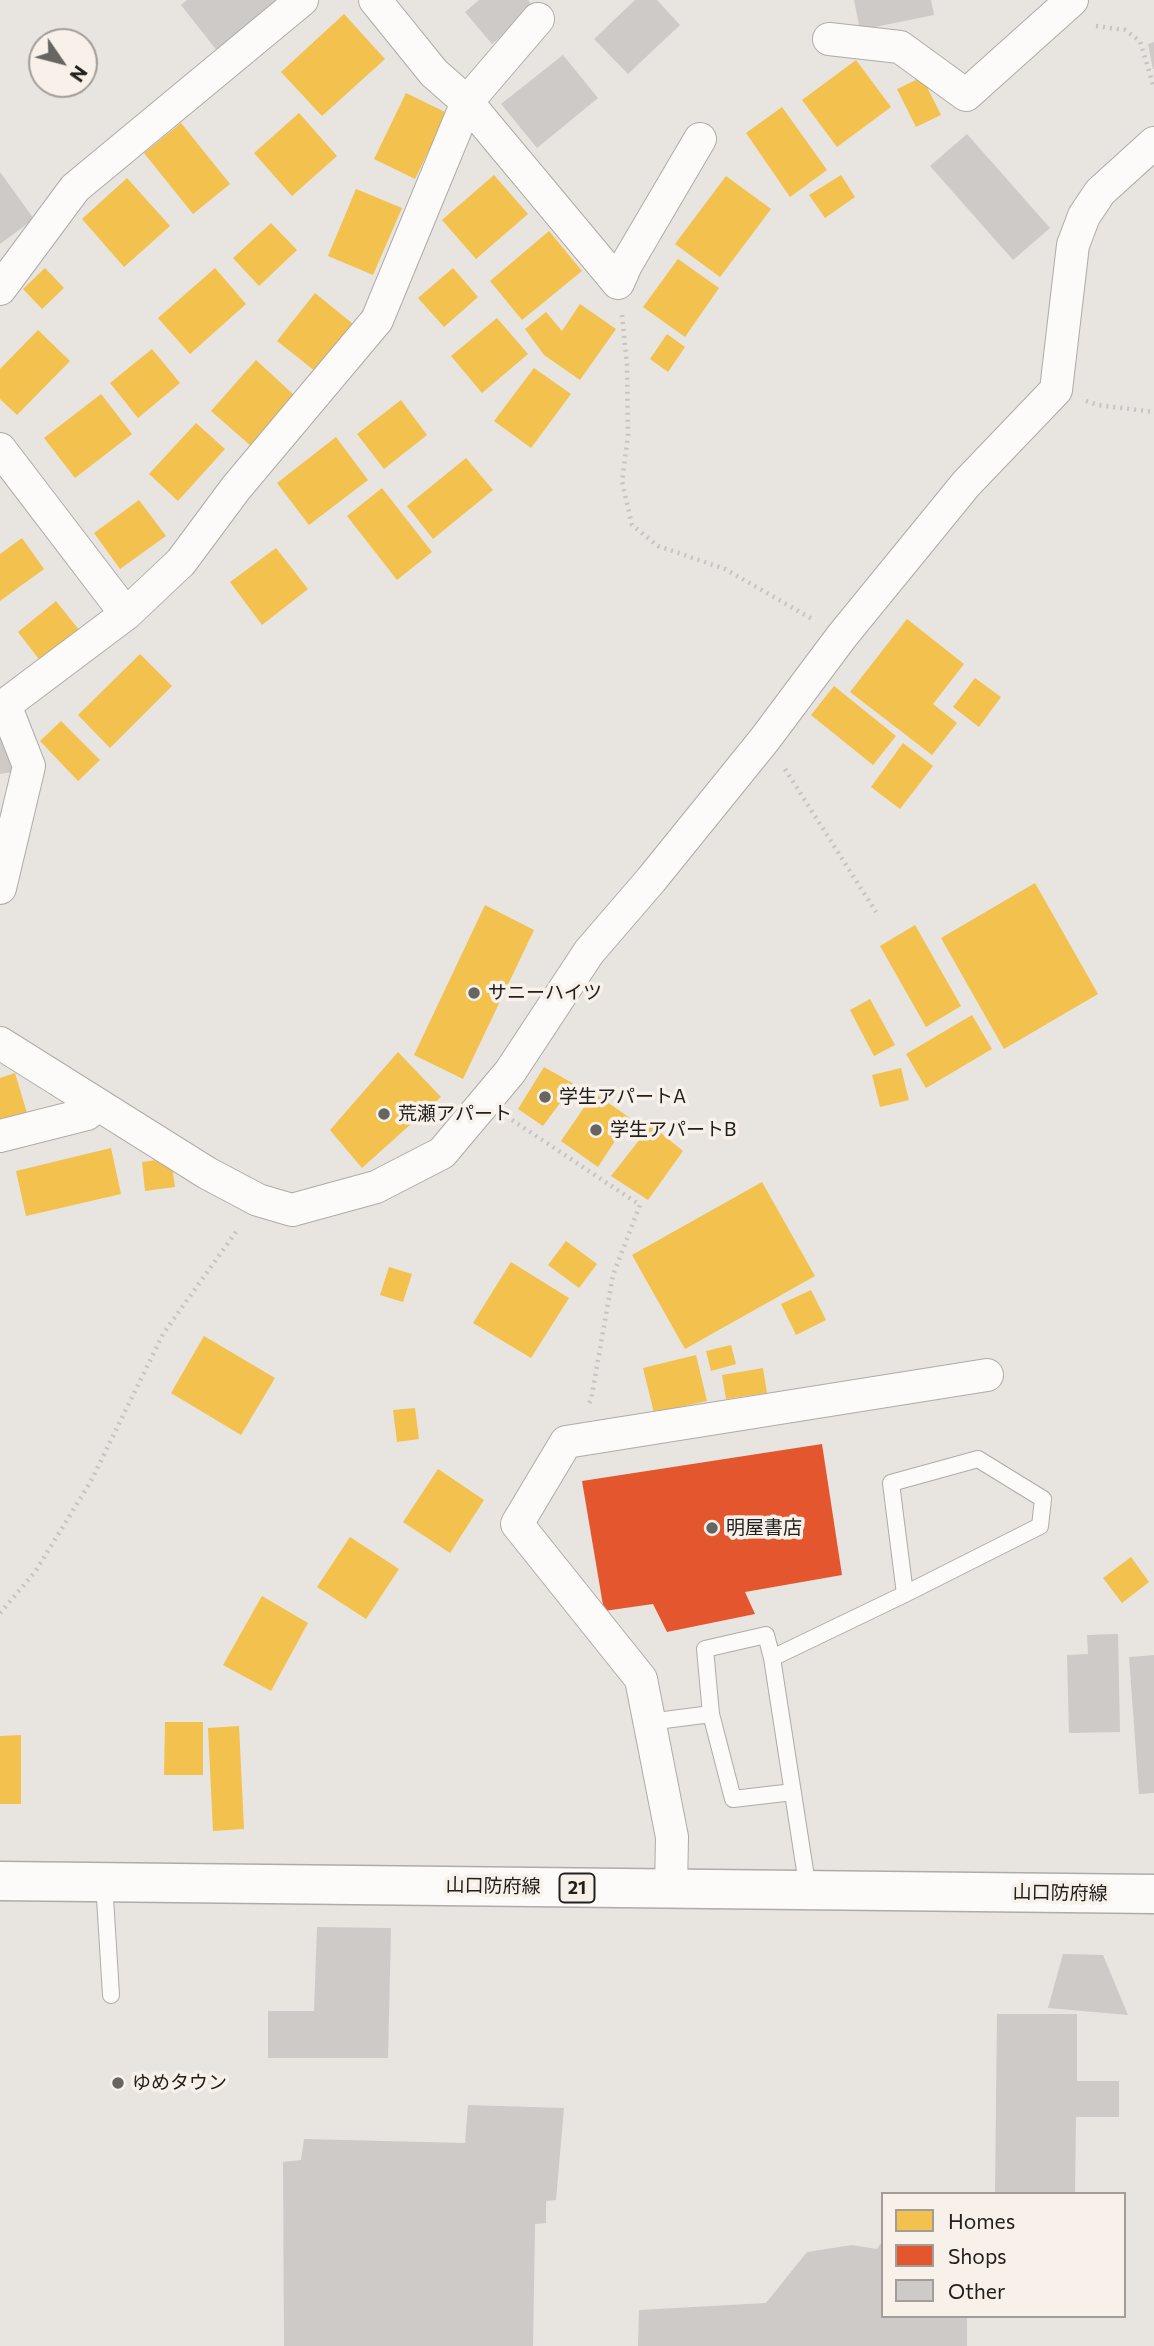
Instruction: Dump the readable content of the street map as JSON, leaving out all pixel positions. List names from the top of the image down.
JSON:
{
  "streets": {
    "main road": ["山口防府線", "21"]
  },
  "places": [
    "サニーハイツ",
    "学生アパートA",
    "荒瀬アパート",
    "学生アパートB",
    "明屋書店",
    "ゆめタウン"
  ],
  "legend": ["Homes", "Shops", "Other"],
  "north": "bottom right"
}
